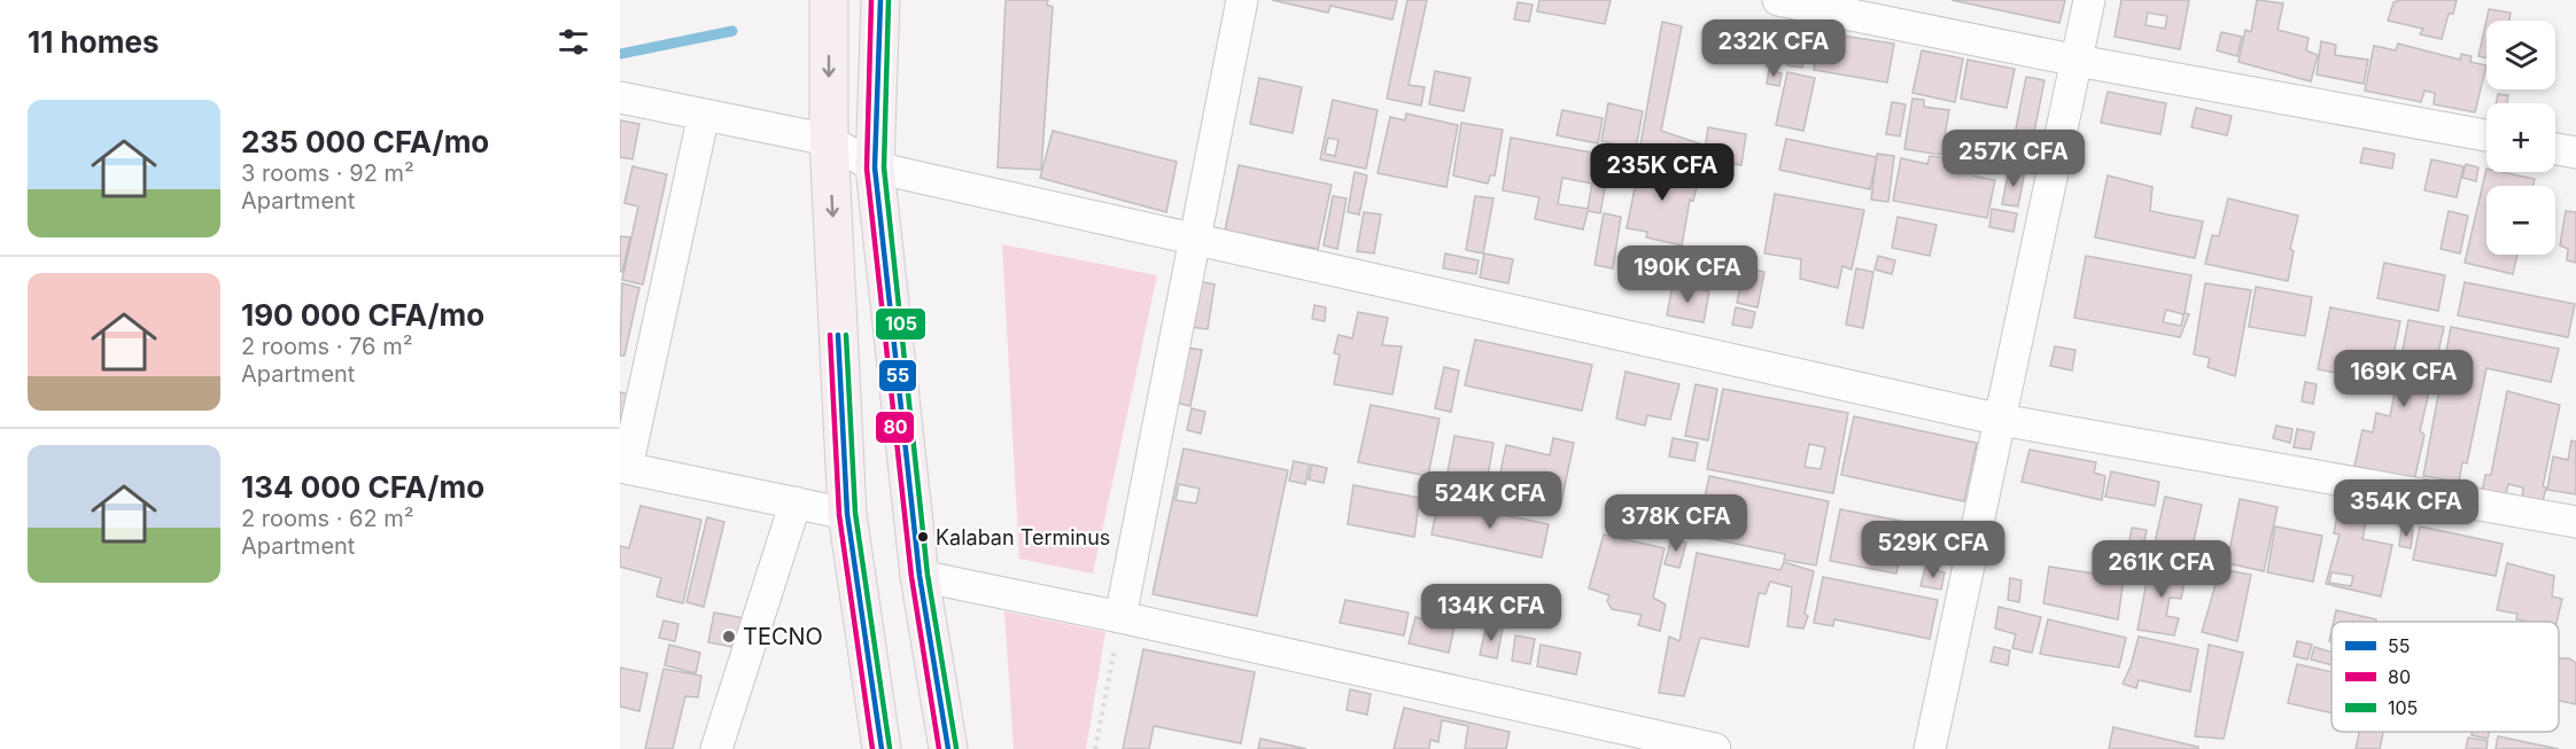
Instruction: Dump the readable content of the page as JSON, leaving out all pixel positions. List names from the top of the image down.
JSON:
{
  "places": ["Kalaban Terminus", "TECNO"],
  "lines": ["transit line 55", "transit line 80", "transit line 105"],
  "legend": ["55", "80", "105"],
  "page": {
    "heading": "11 homes",
    "price": [
      "232K CFA",
      "257K CFA",
      "235K CFA",
      "190K CFA",
      "169K CFA",
      "524K CFA",
      "354K CFA",
      "378K CFA",
      "529K CFA",
      "261K CFA",
      "134K CFA"
    ],
    "map_buttons": ["+", "−"],
    "list": [
      {
        "name": "235 000 CFA/mo",
        "note": "3 rooms · 92 m² · Apartment"
      },
      {
        "name": "190 000 CFA/mo",
        "note": "2 rooms · 76 m² · Apartment"
      },
      {
        "name": "134 000 CFA/mo",
        "note": "2 rooms · 62 m² · Apartment"
      }
    ]
  }
}
